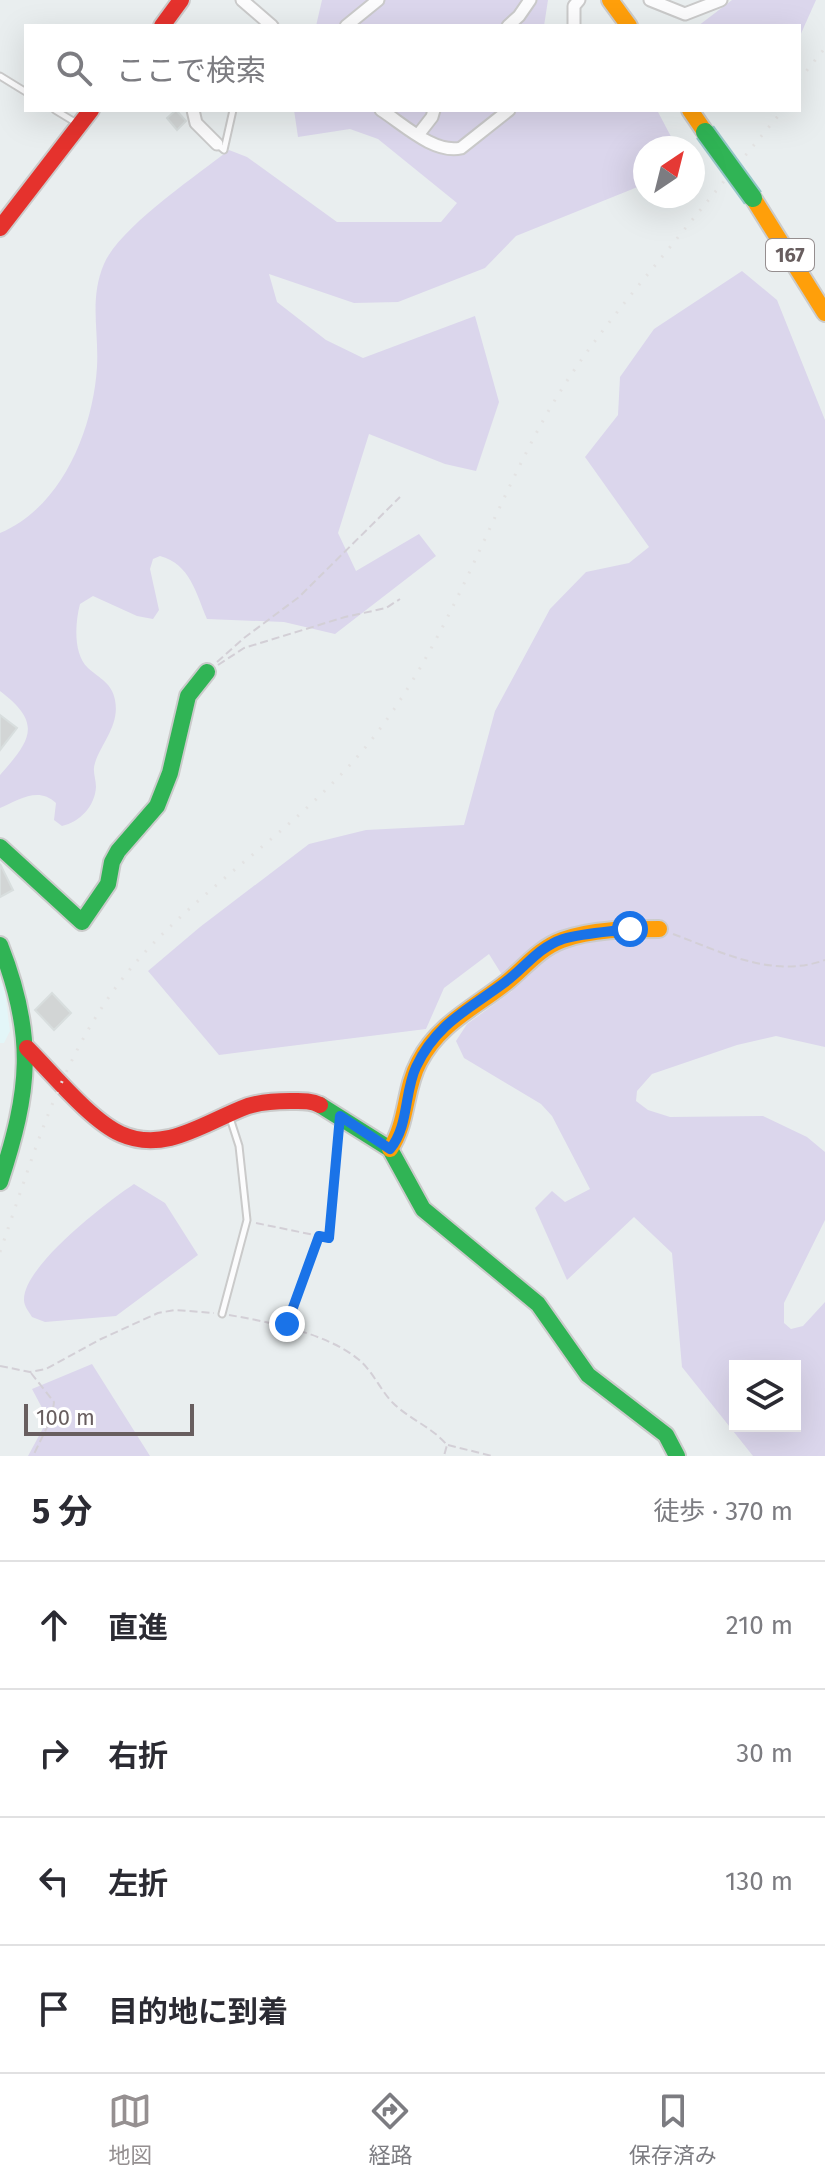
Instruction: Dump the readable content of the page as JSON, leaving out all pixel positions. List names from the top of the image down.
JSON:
{
  "streets": {
    "main road": ["167"]
  },
  "scale_bar": "100 m",
  "north": "top right",
  "page": {
    "search": "ここで検索",
    "scale": "100 m",
    "heading": ["5 分", "徒歩 · 370 m"],
    "list": [
      ["直進", "210 m"],
      ["右折", "30 m"],
      ["左折", "130 m"],
      "目的地に到着"
    ],
    "nav": ["地図", "経路", "保存済み"]
  }
}
